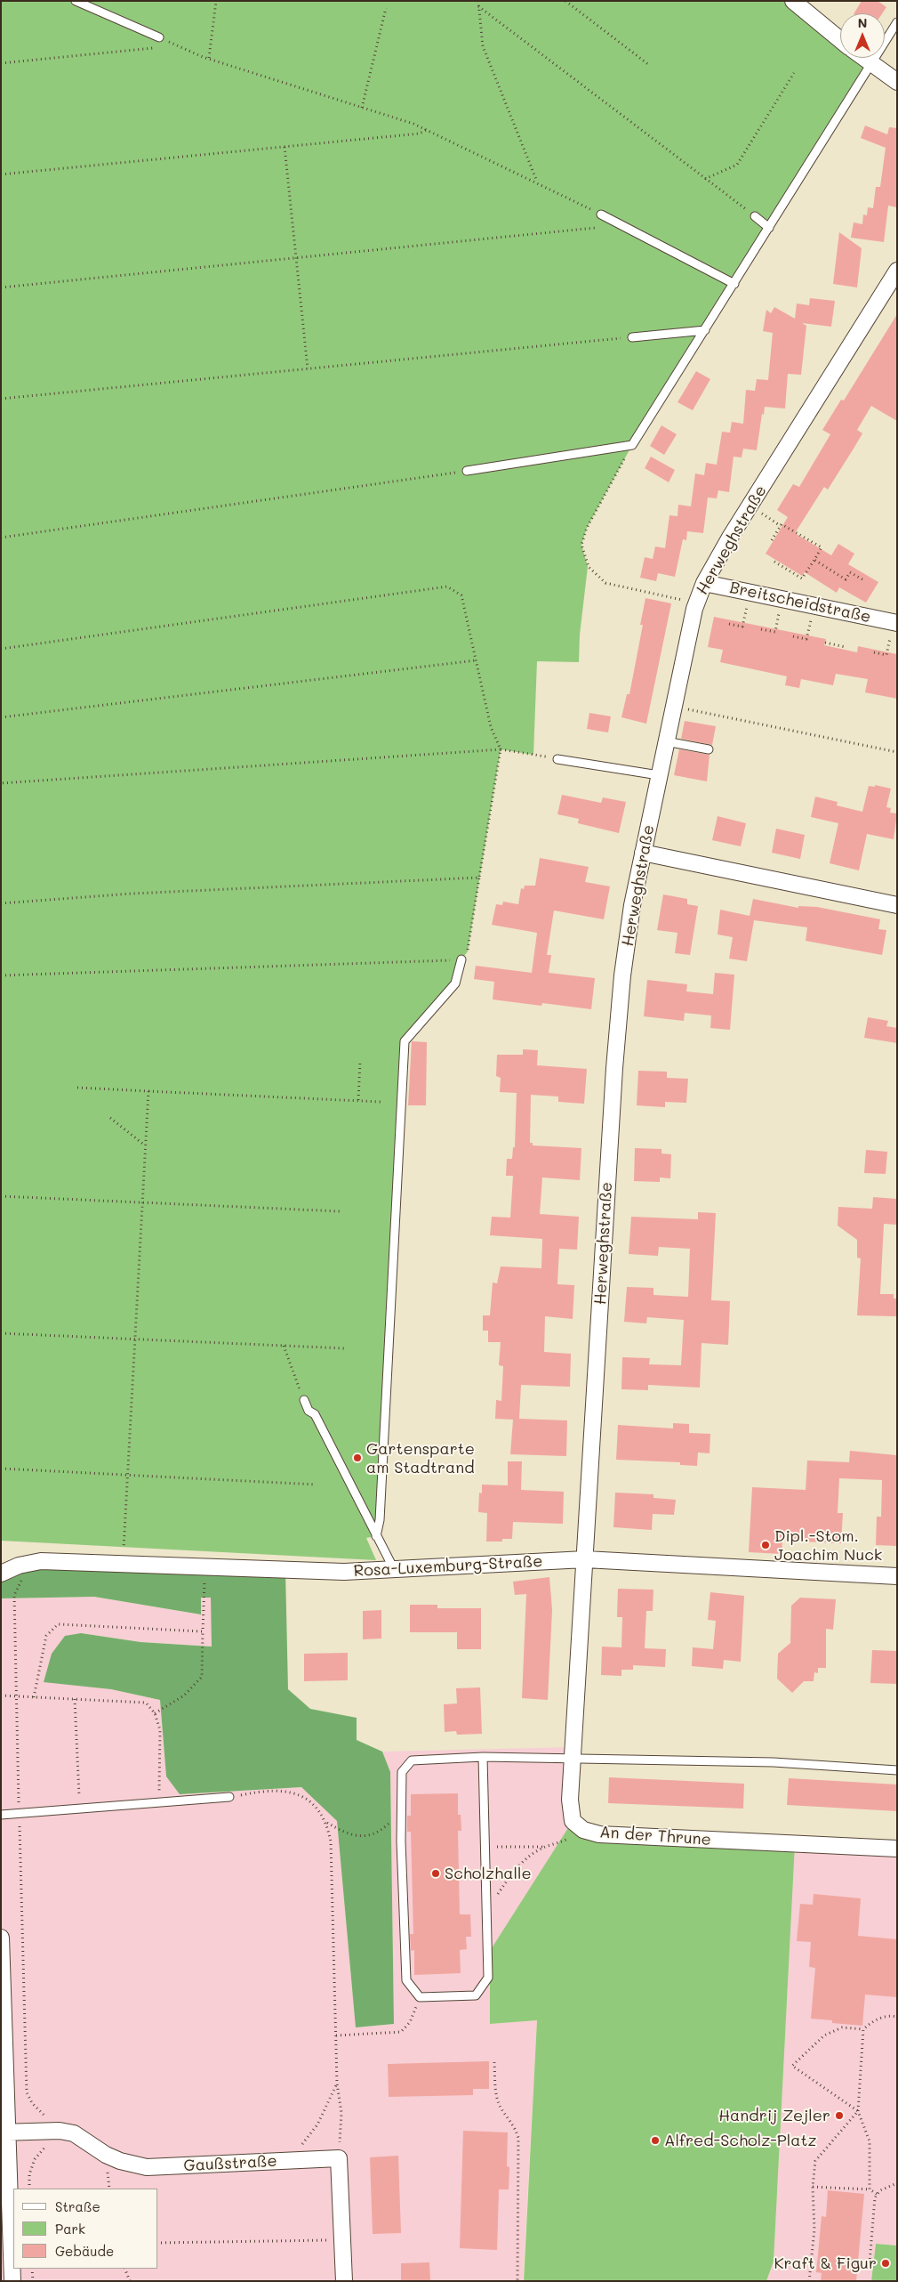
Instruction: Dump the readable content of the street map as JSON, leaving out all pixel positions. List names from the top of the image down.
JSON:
{
  "streets": {
    "street": [
      "Herweghstraße",
      "Breitscheidstraße",
      "Rosa-Luxemburg-Straße",
      "An der Thrune",
      "Gaußstraße"
    ]
  },
  "crossings": [
    ["Herweghstraße", "Breitscheidstraße"],
    ["Herweghstraße", "Rosa-Luxemburg-Straße"],
    ["Herweghstraße", "An der Thrune"],
    ["Rosa-Luxemburg-Straße", "An der Thrune"]
  ],
  "places": [
    "Gartensparte am Stadtrand",
    "Dipl.-Stom. Joachim Nuck",
    "Scholzhalle",
    "Handrij Zejler",
    "Alfred-Scholz-Platz",
    "Kraft & Figur"
  ],
  "legend": ["Straße", "Park", "Gebäude"],
  "north": "top"
}
